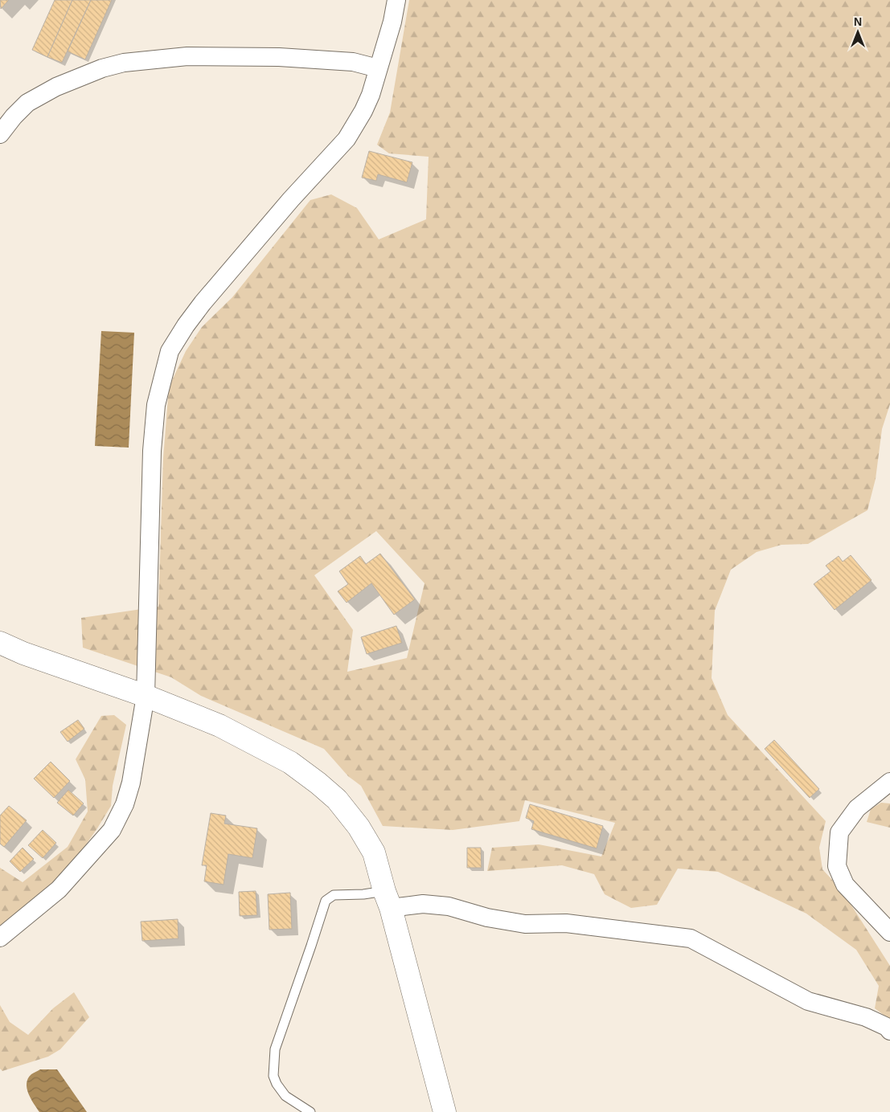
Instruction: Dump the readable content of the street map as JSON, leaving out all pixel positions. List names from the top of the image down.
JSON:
{
  "north": "top"
}
